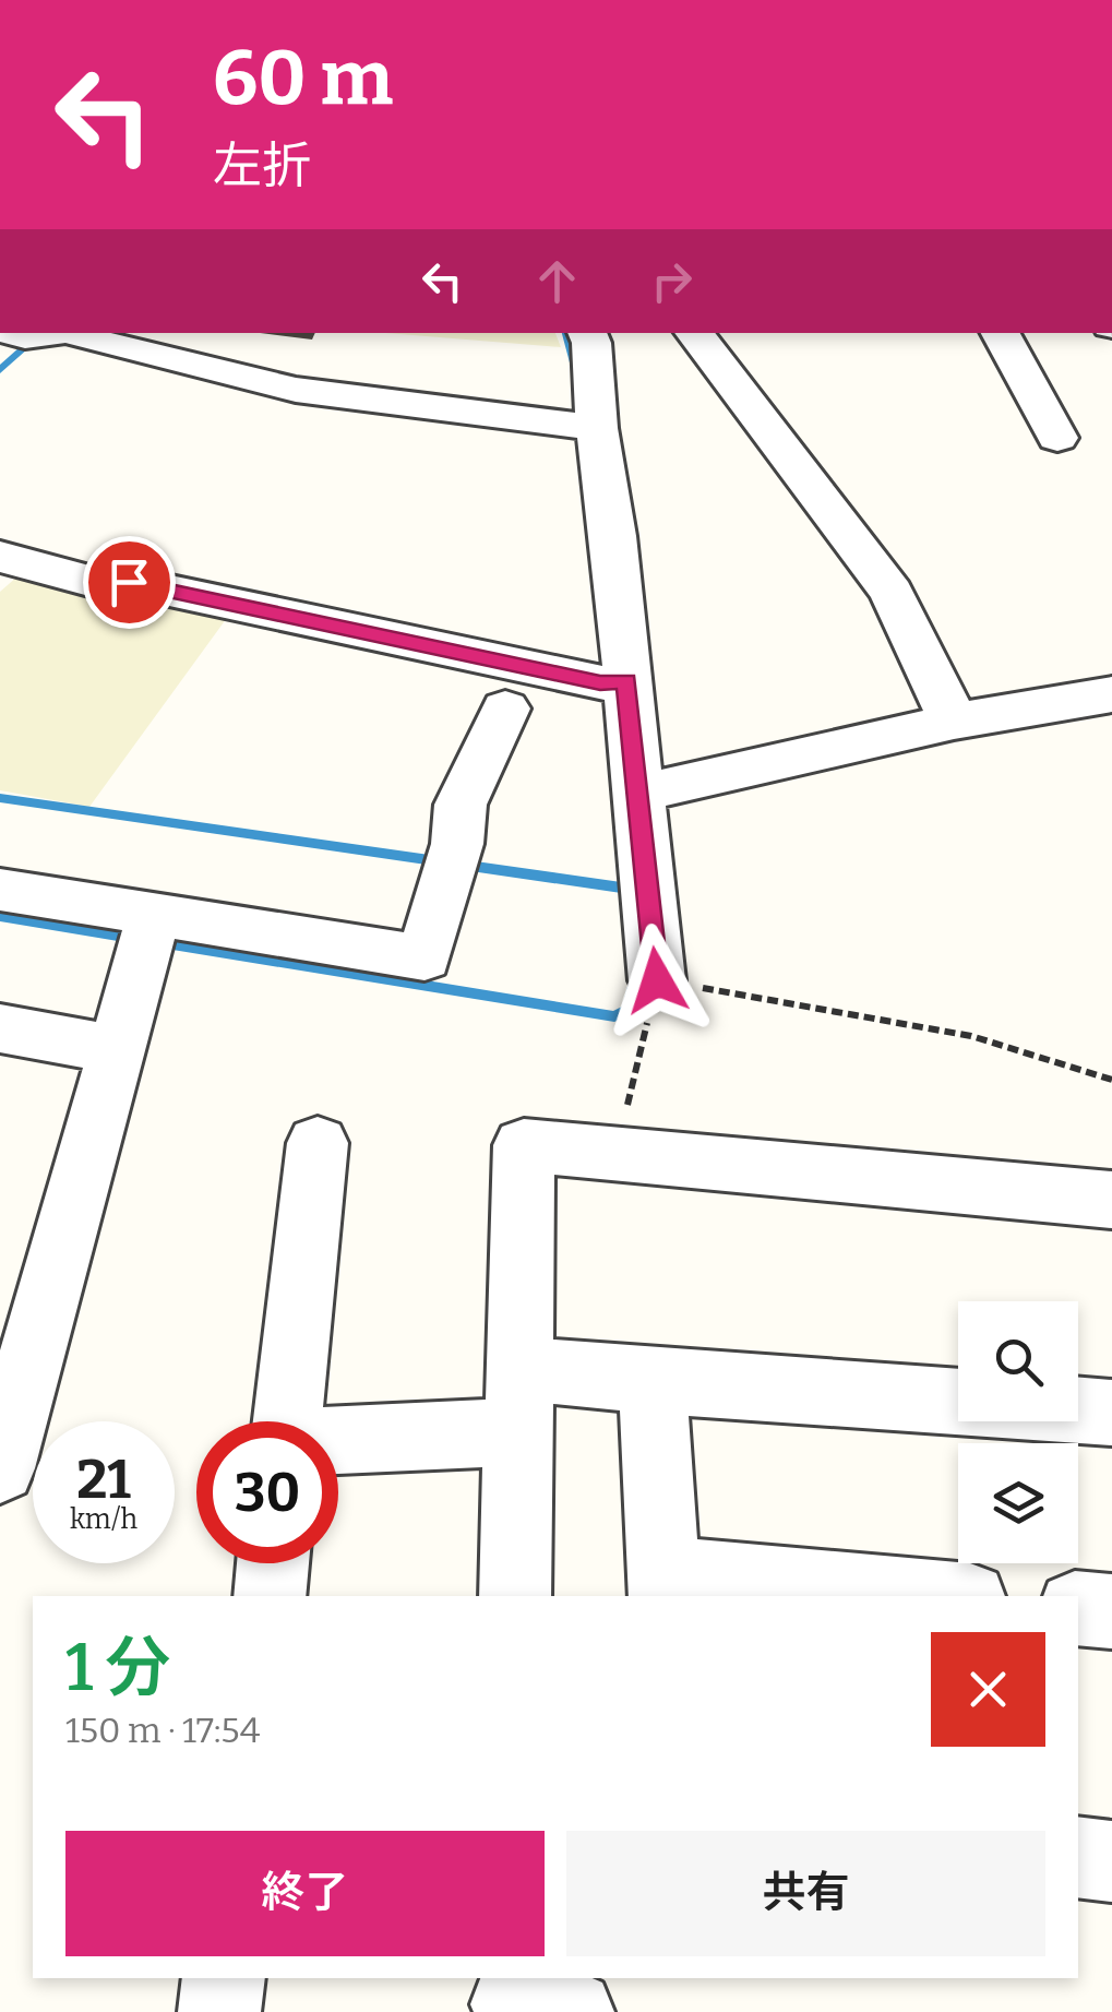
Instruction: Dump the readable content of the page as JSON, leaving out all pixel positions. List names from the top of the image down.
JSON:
{
  "page": {
    "turn": ["60 m", "左折"],
    "speed": "21 km/h",
    "limit": "30",
    "heading": ["1 分", "150 m · 17:54"],
    "buttons": ["終了", "共有"]
  }
}
